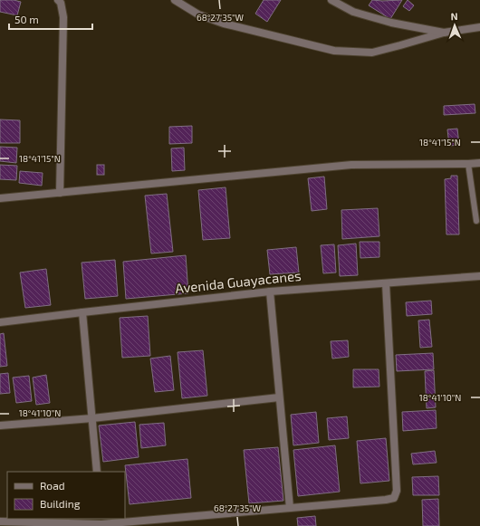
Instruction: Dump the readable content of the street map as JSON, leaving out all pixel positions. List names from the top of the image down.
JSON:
{
  "streets": {
    "street": ["Avenida Guayacanes"]
  },
  "legend": ["Road", "Building"],
  "scale_bar": "50 m",
  "north": "top",
  "coordinates": ["68°27'35\"W", "18°41'15\"N", "18°41'10\"N"]
}
